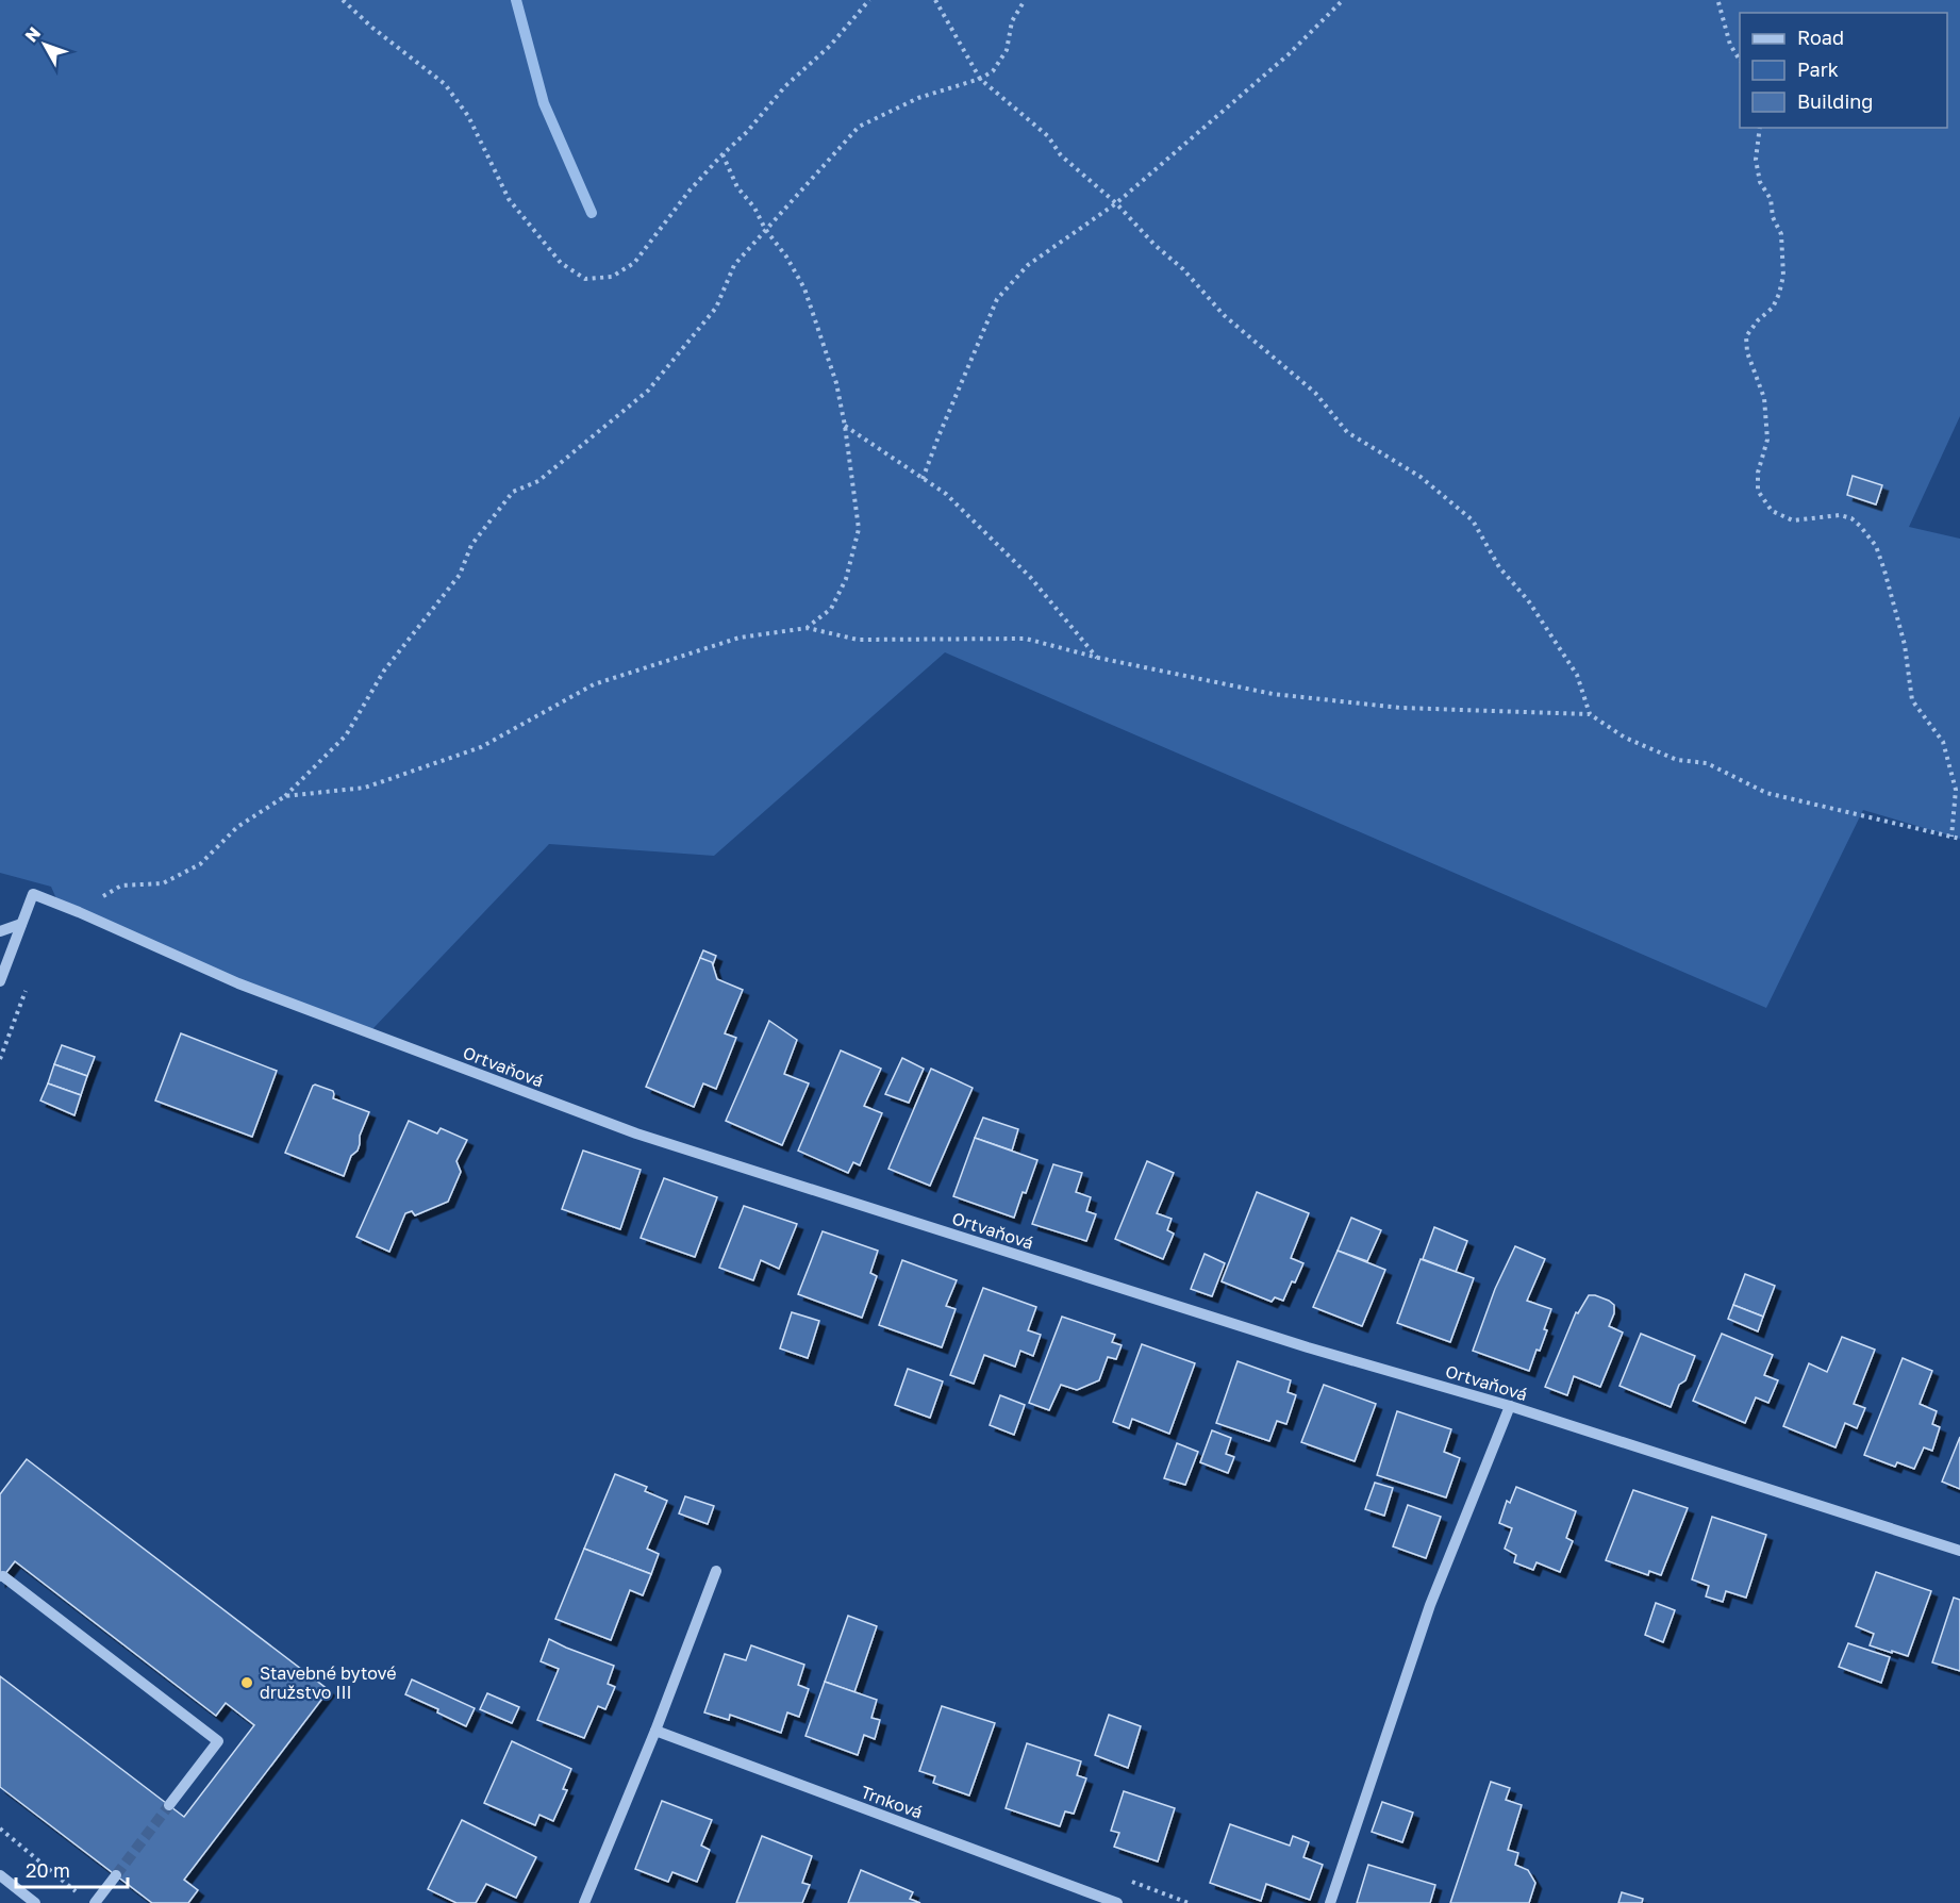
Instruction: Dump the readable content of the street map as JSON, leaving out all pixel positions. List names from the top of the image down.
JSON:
{
  "streets": {
    "street": ["Ortvaňová", "Trnková"]
  },
  "places": ["Stavebné bytové družstvo III"],
  "legend": ["Road", "Park", "Building"],
  "scale_bar": "20 m",
  "north": "top left"
}
